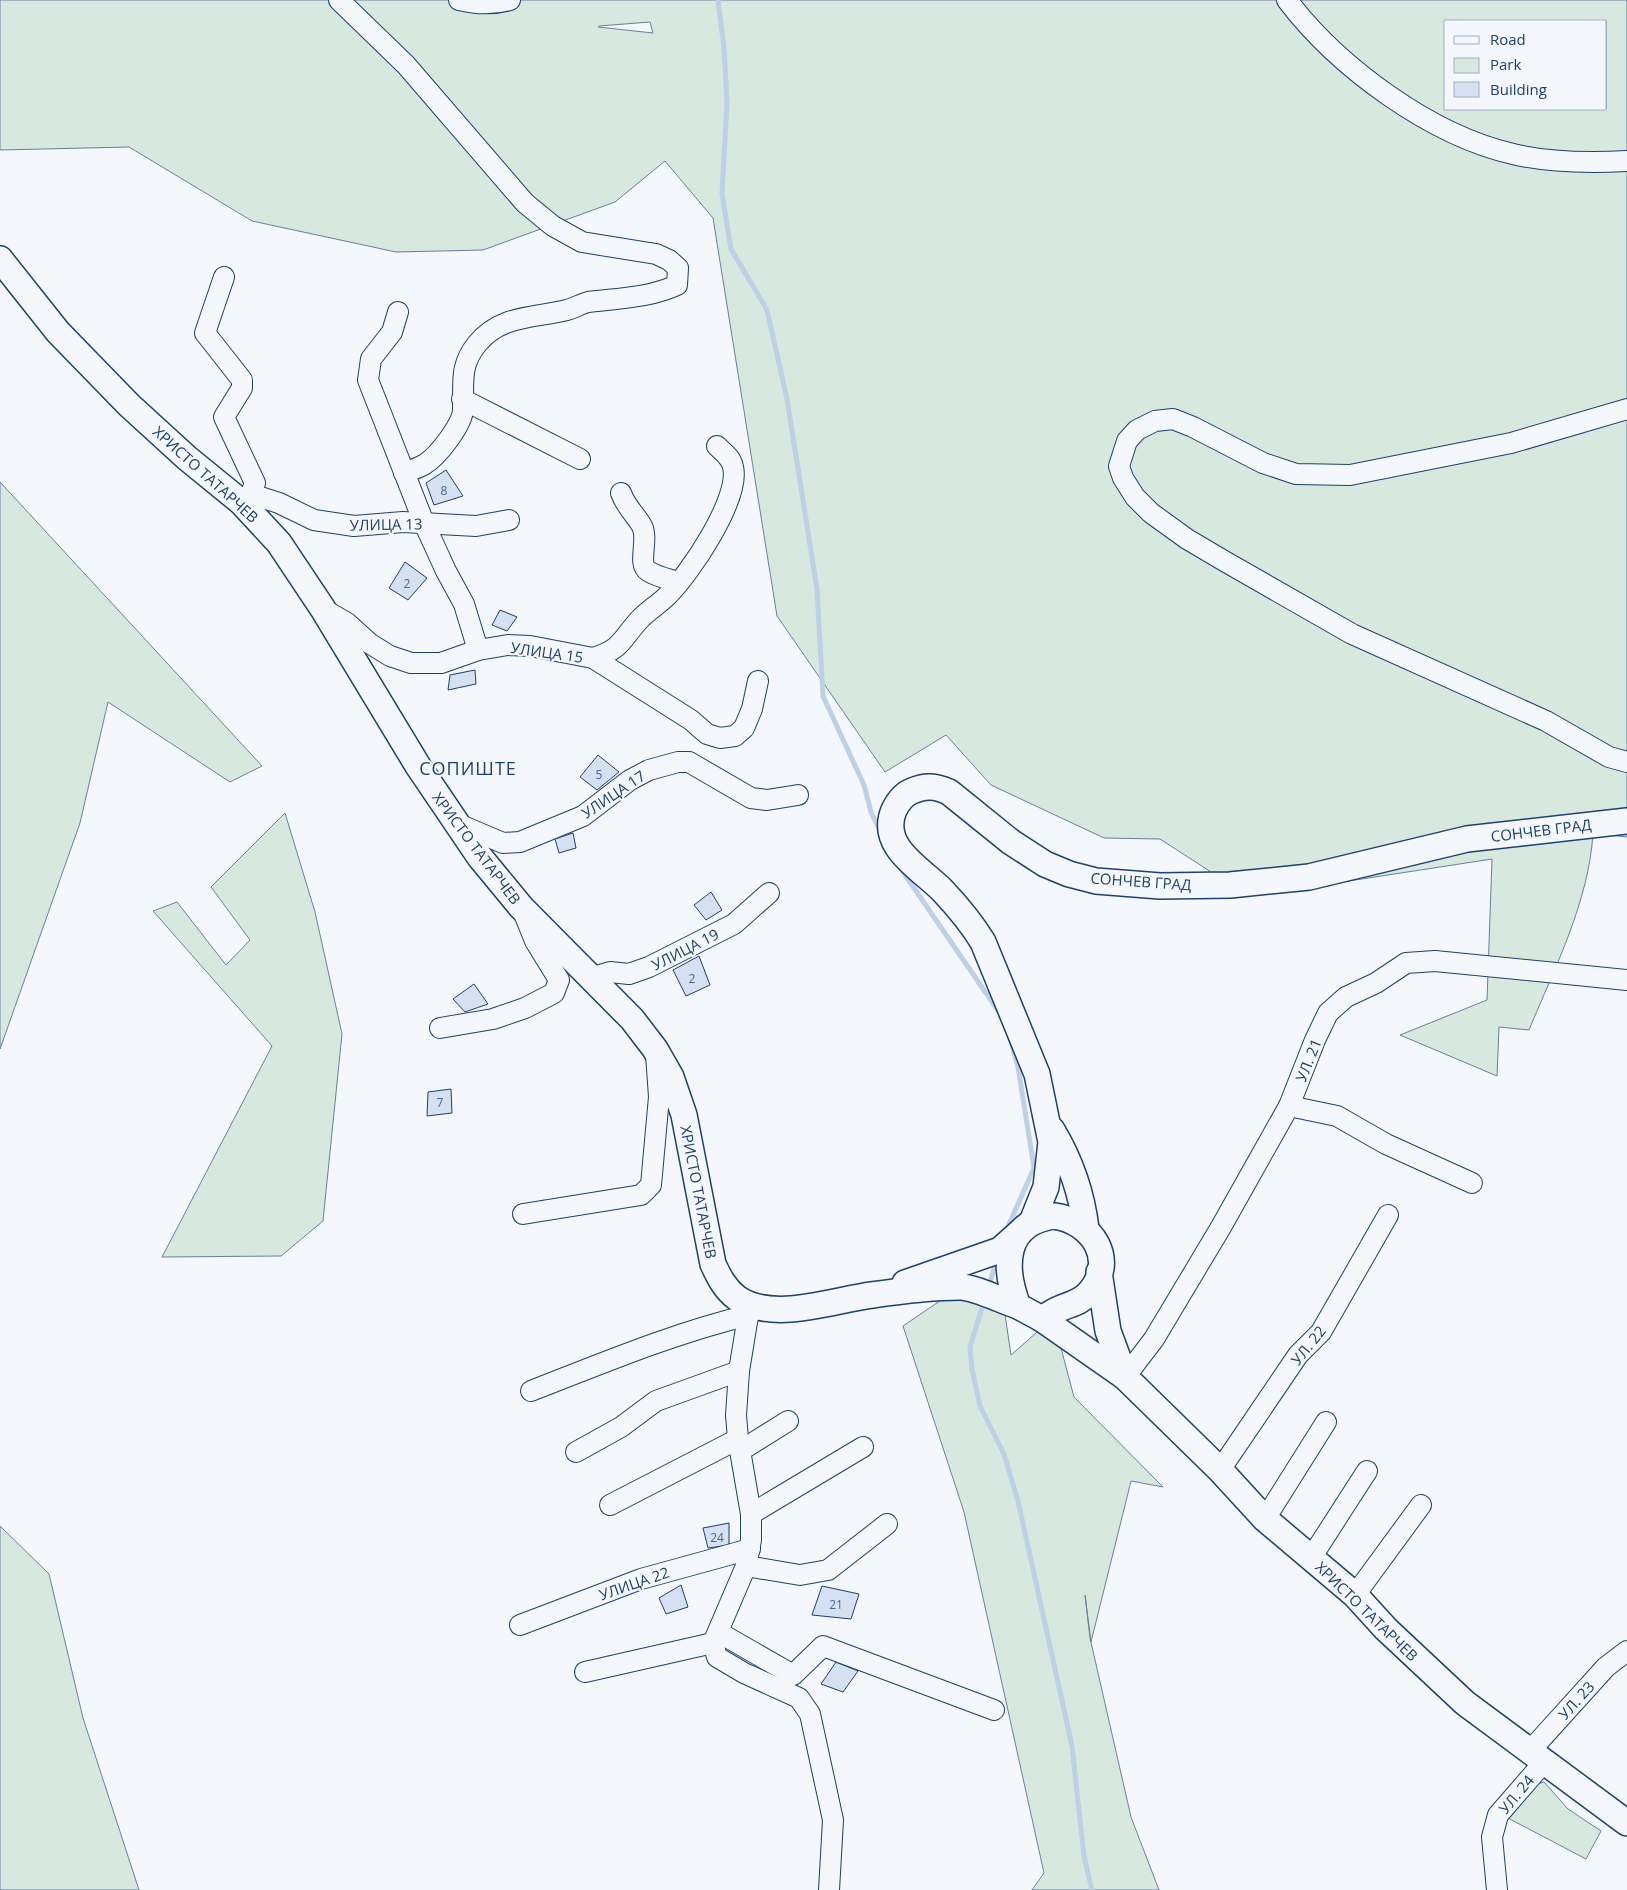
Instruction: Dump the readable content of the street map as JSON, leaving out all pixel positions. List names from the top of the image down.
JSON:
{
  "streets": {
    "main road": ["ХРИСТО ТАТАРЧЕВ", "СОНЧЕВ ГРАД"],
    "street": [
      "УЛИЦА 13",
      "УЛИЦА 15",
      "УЛИЦА 17",
      "УЛИЦА 19",
      "УЛ. 21",
      "УЛ. 22",
      "УЛИЦА 22",
      "УЛ. 23",
      "УЛ. 24"
    ]
  },
  "crossings": [
    ["ХРИСТО ТАТАРЧЕВ", "УЛИЦА 13"],
    ["ХРИСТО ТАТАРЧЕВ", "УЛИЦА 15"],
    ["ХРИСТО ТАТАРЧЕВ", "УЛИЦА 17"],
    ["ХРИСТО ТАТАРЧЕВ", "УЛИЦА 19"],
    ["ХРИСТО ТАТАРЧЕВ", "УЛ. 21"],
    ["ХРИСТО ТАТАРЧЕВ", "УЛ. 22"],
    ["ХРИСТО ТАТАРЧЕВ", "УЛ. 23"],
    ["ХРИСТО ТАТАРЧЕВ", "УЛ. 24"],
    ["УЛ. 23", "УЛ. 24"]
  ],
  "districts": ["СОПИШТЕ"],
  "house_numbers": [
    "8",
    "2",
    "5",
    "2",
    "7",
    "24",
    "21"
  ],
  "legend": ["Road", "Park", "Building"]
}
